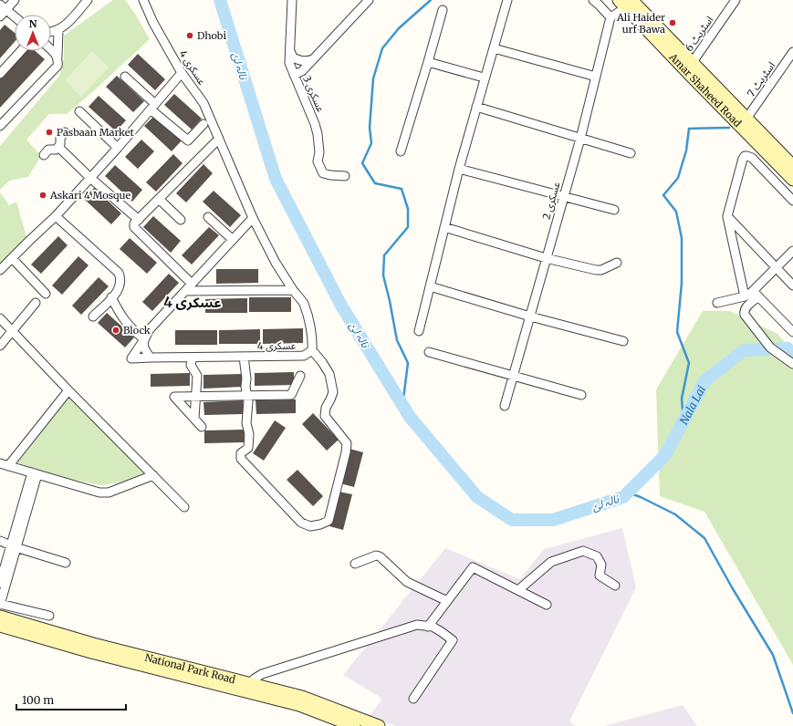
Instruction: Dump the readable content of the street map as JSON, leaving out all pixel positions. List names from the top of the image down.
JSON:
{
  "streets": {
    "street": [
      "اسٹریٹ 6",
      "عسکری 4",
      "اسٹریٹ 7",
      "Amar Shaheed Road",
      "عسکری 3",
      "عسکری 2",
      "National Park Road"
    ]
  },
  "crossings": [
    ["اسٹریٹ 6", "Amar Shaheed Road"],
    ["اسٹریٹ 7", "Amar Shaheed Road"]
  ],
  "districts": ["عسکری 4"],
  "water": ["نالہ لئ", "Nala Lai"],
  "places": [
    "Ali Haider urf Bawa",
    "Dhobi",
    "Pasbaan Market",
    "Askari 4 Mosque",
    "Block"
  ],
  "scale_bar": "100 m",
  "north": "top"
}
